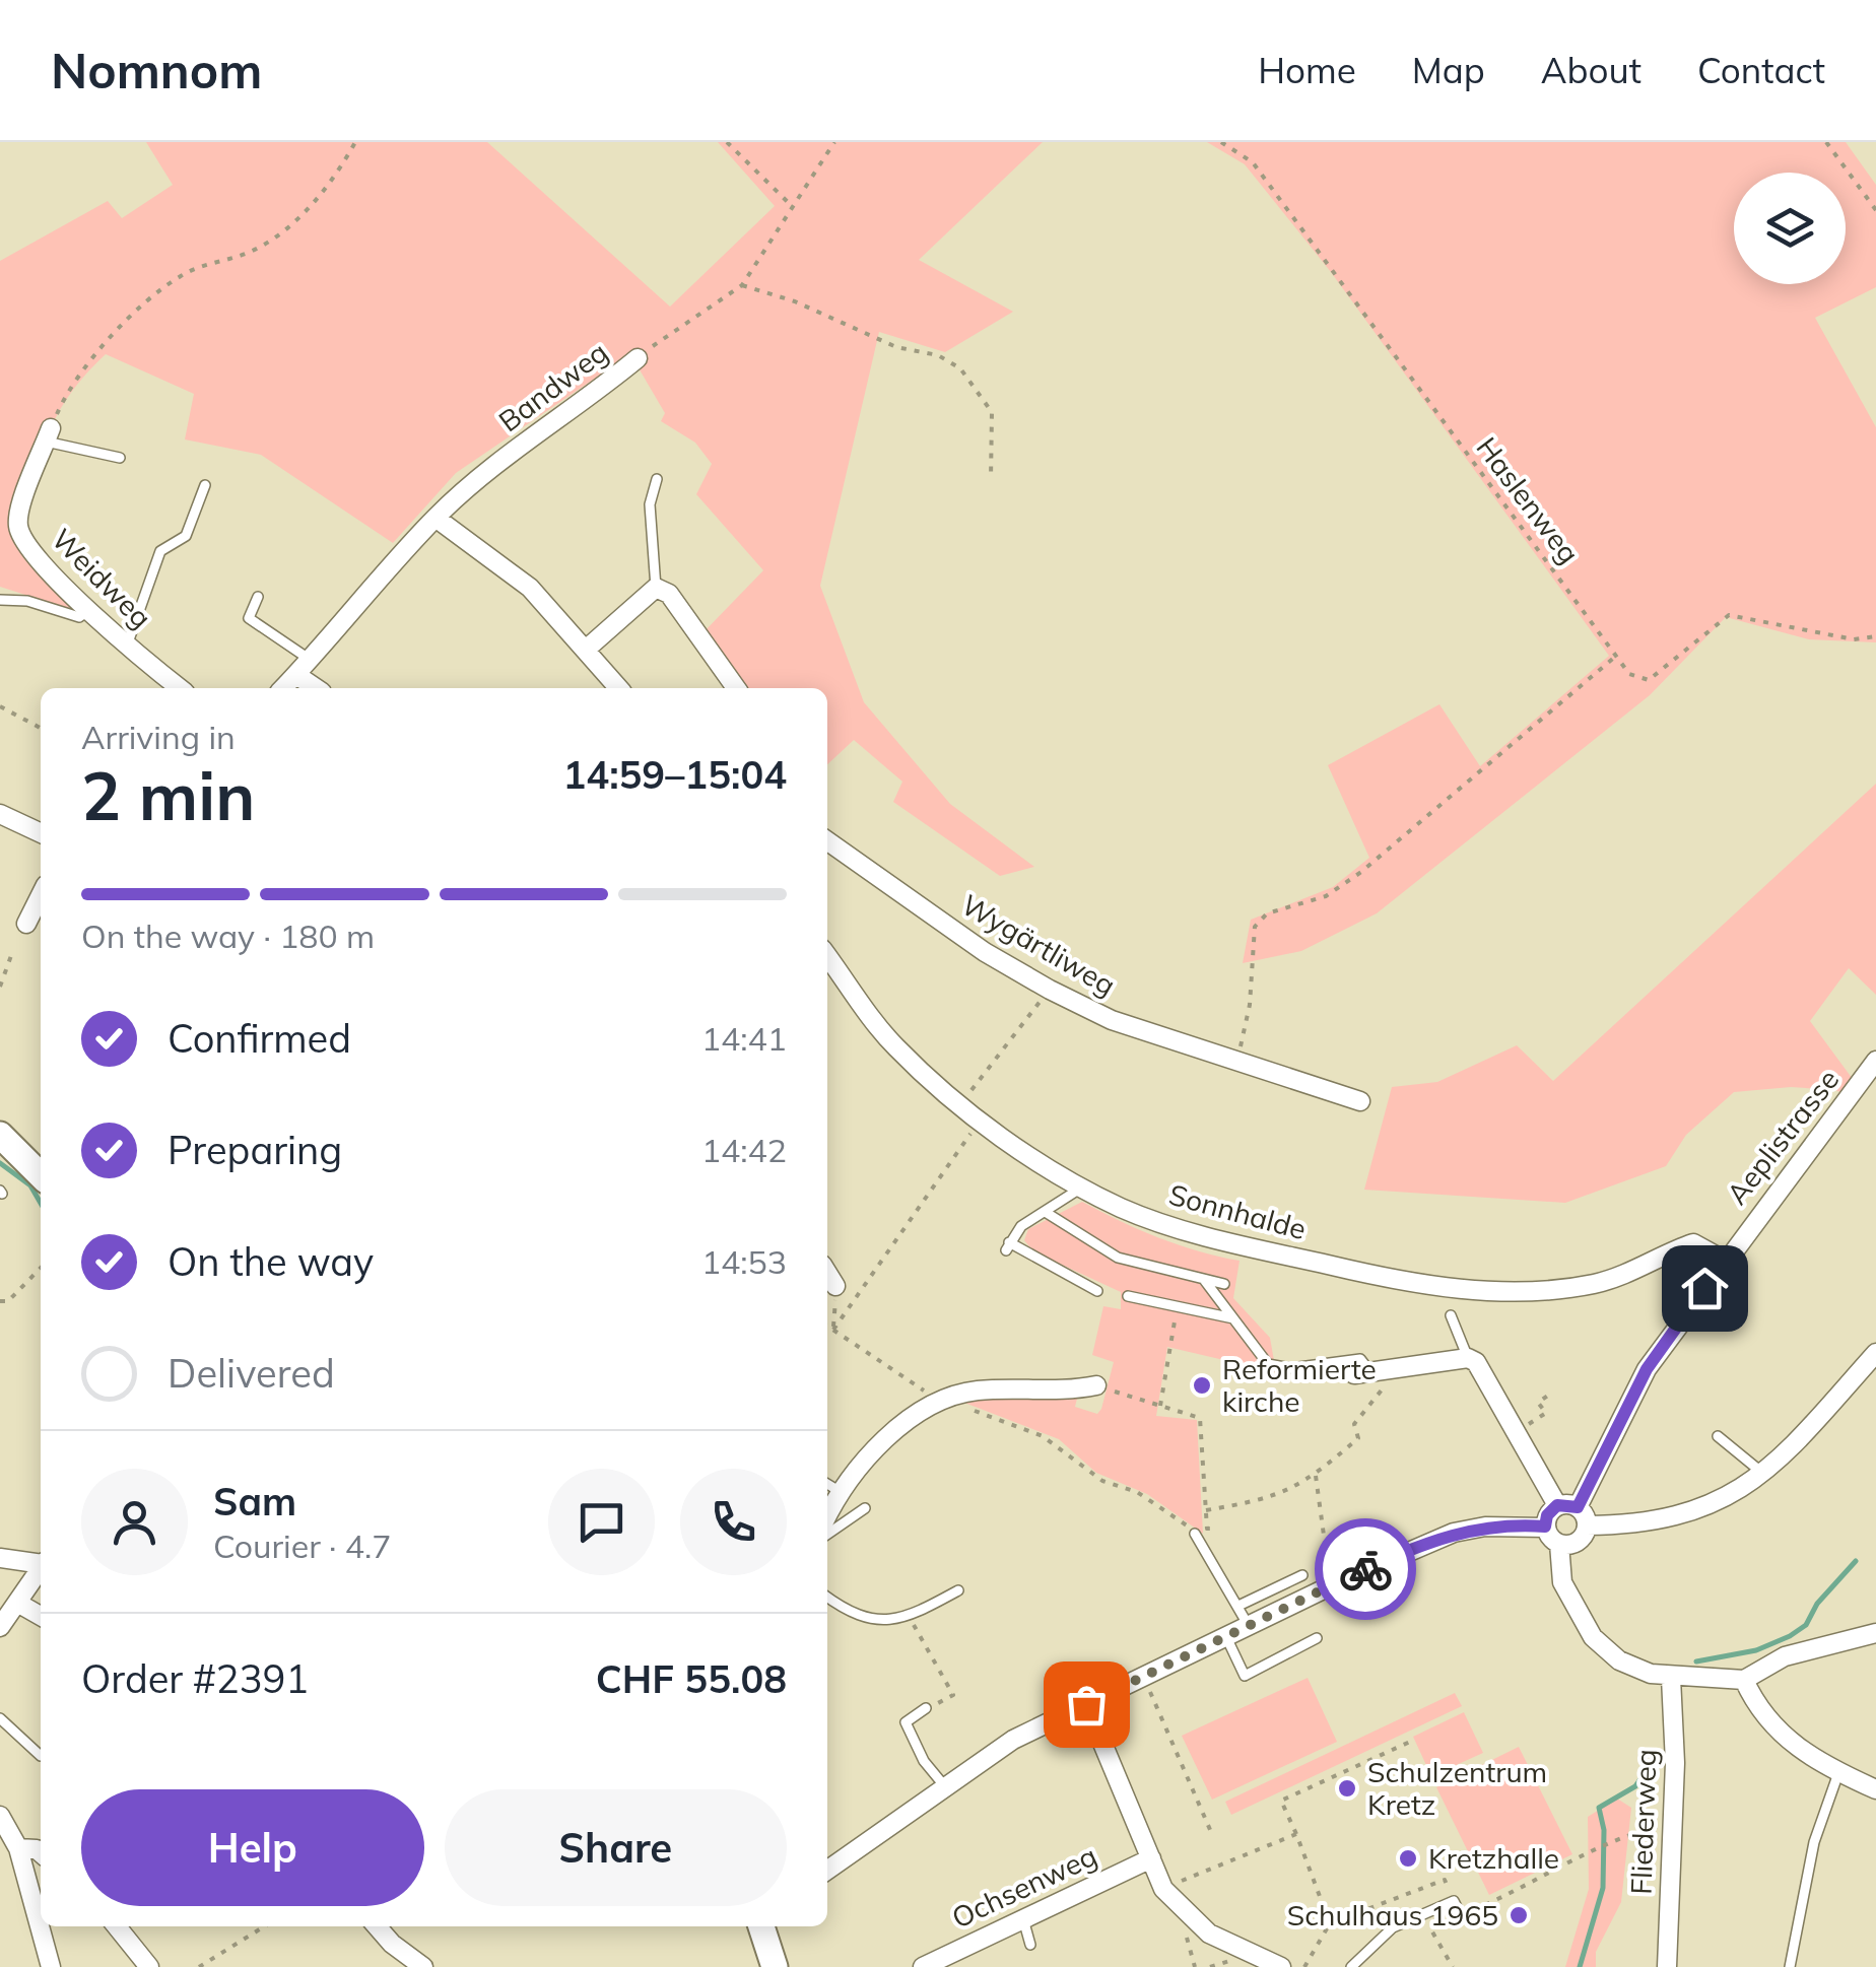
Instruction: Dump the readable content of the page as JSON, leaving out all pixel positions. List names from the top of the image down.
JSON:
{
  "streets": {
    "street": [
      "Bandweg",
      "Weidweg",
      "Wygärtliweg",
      "Aeplistrasse",
      "Sonnhalde",
      "Fliederweg",
      "Ochsenweg"
    ],
    "path": ["Haslenweg"]
  },
  "crossings": [
    ["Aeplistrasse", "Sonnhalde"]
  ],
  "places": [
    "Reformierte kirche",
    "Schulzentrum Kretz",
    "Kretzhalle",
    "Schulhaus 1965"
  ],
  "page": {
    "header": "Nomnom",
    "nav": [
      "Home",
      "Map",
      "About",
      "Contact"
    ],
    "heading": ["2 min", "Arriving in", "14:59–15:04"],
    "panel": [
      "Sam",
      "Courier · 4.7",
      "Order #2391",
      "CHF 55.08"
    ],
    "bar": "On the way · 180 m",
    "list": [
      ["Confirmed", "14:41"],
      ["Preparing", "14:42"],
      ["On the way", "14:53"],
      "Delivered"
    ],
    "buttons": ["Help", "Share"]
  }
}
